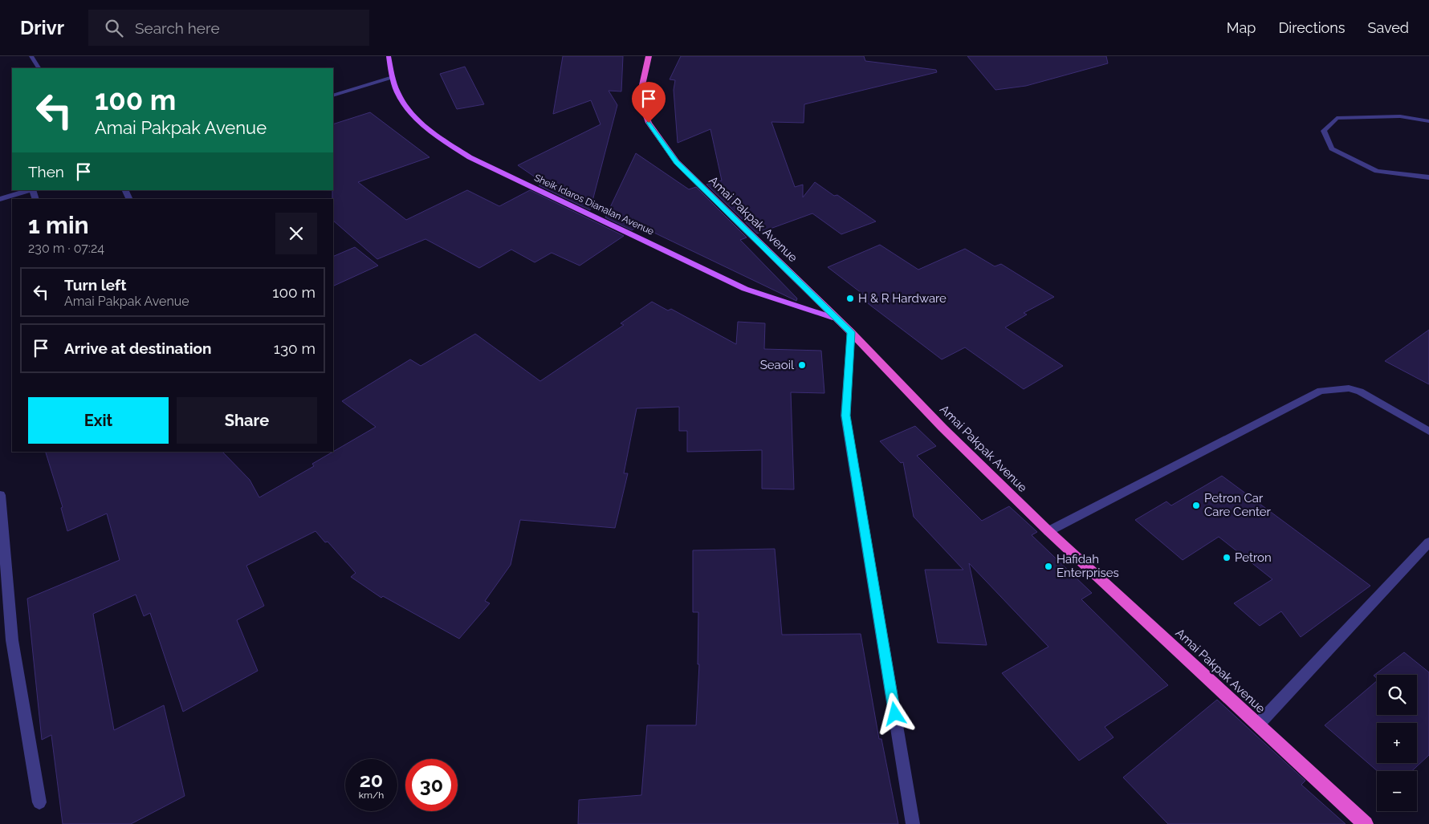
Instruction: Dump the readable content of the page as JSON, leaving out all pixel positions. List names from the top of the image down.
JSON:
{
  "streets": {
    "highway": ["Amai Pakpak Avenue"],
    "main road": ["Sheik Idaros Dianalan Avenue"]
  },
  "crossings": [
    ["Sheik Idaros Dianalan Avenue", "Amai Pakpak Avenue"]
  ],
  "places": [
    "H & R Hardware",
    "Seaoil",
    "Petron Car Care Center",
    "Petron",
    "Hafidah Enterprises"
  ],
  "page": {
    "header": "Drivr",
    "search": "Search here",
    "nav": ["Map", "Directions", "Saved"],
    "turn": ["100 m", "Amai Pakpak Avenue"],
    "then": "Then",
    "heading": ["1 min", "230 m · 07:24"],
    "list": [
      {
        "name": "Turn left",
        "note": "Amai Pakpak Avenue",
        "value": "100 m"
      },
      {
        "name": "Arrive at destination",
        "value": "130 m"
      }
    ],
    "buttons": ["Exit", "Share"],
    "map_buttons": ["+", "−"],
    "speed": "20 km/h",
    "limit": "30"
  }
}
